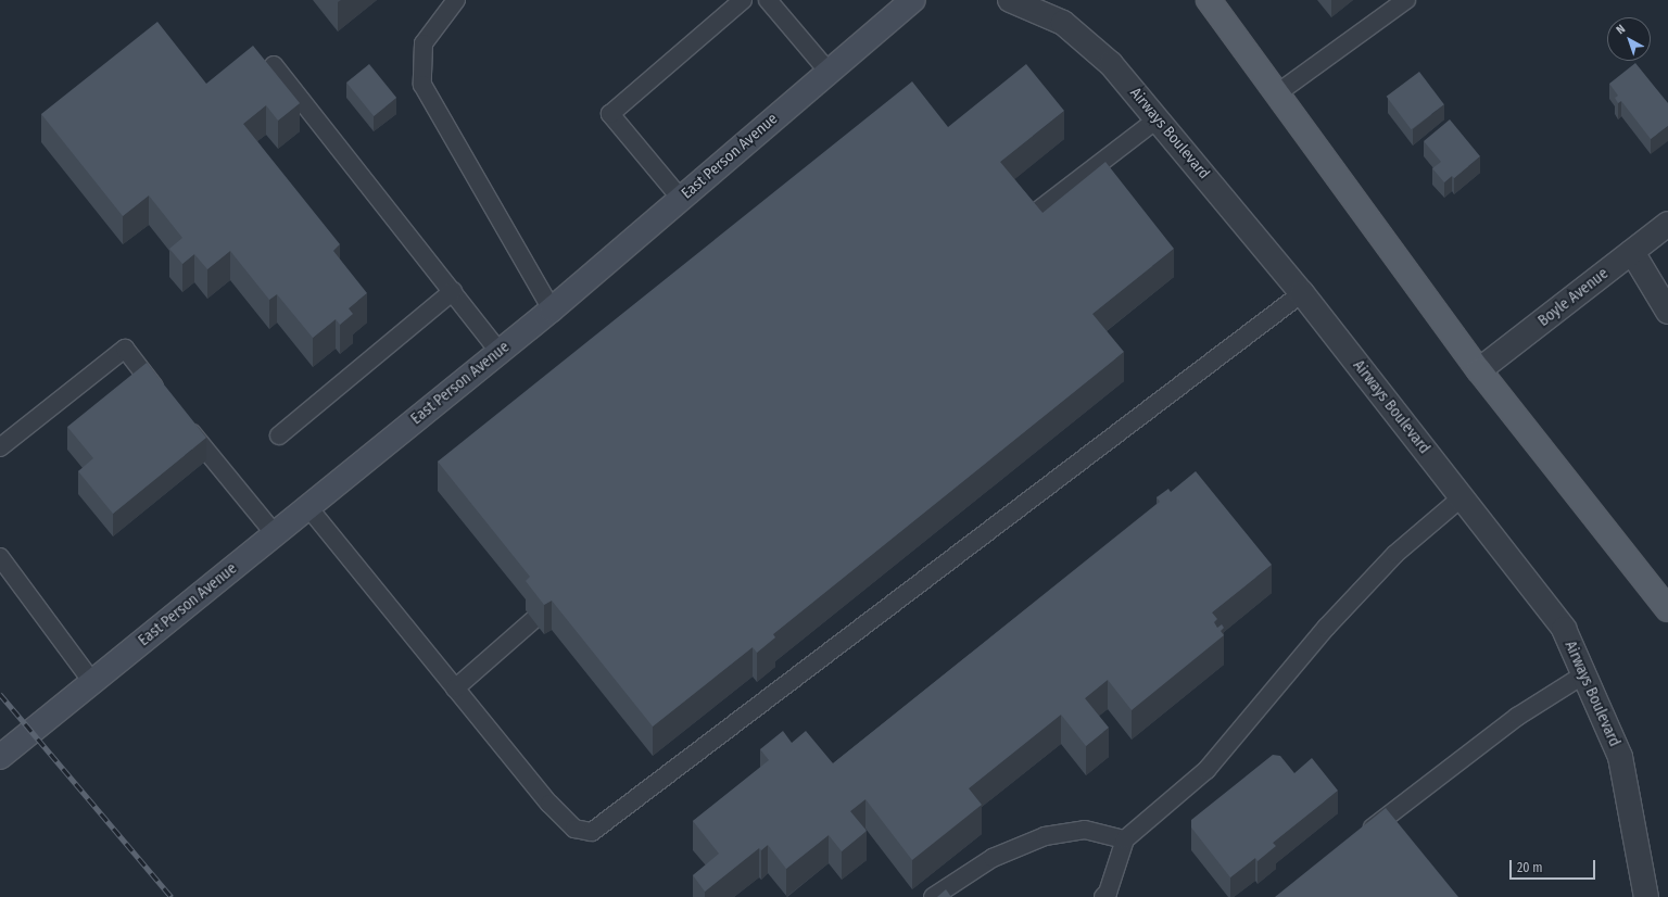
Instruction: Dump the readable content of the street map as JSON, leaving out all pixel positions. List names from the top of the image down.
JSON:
{
  "streets": {
    "main road": ["East Person Avenue"],
    "street": ["Airways Boulevard", "Boyle Avenue"]
  },
  "scale_bar": "20 m",
  "north": "top left"
}
